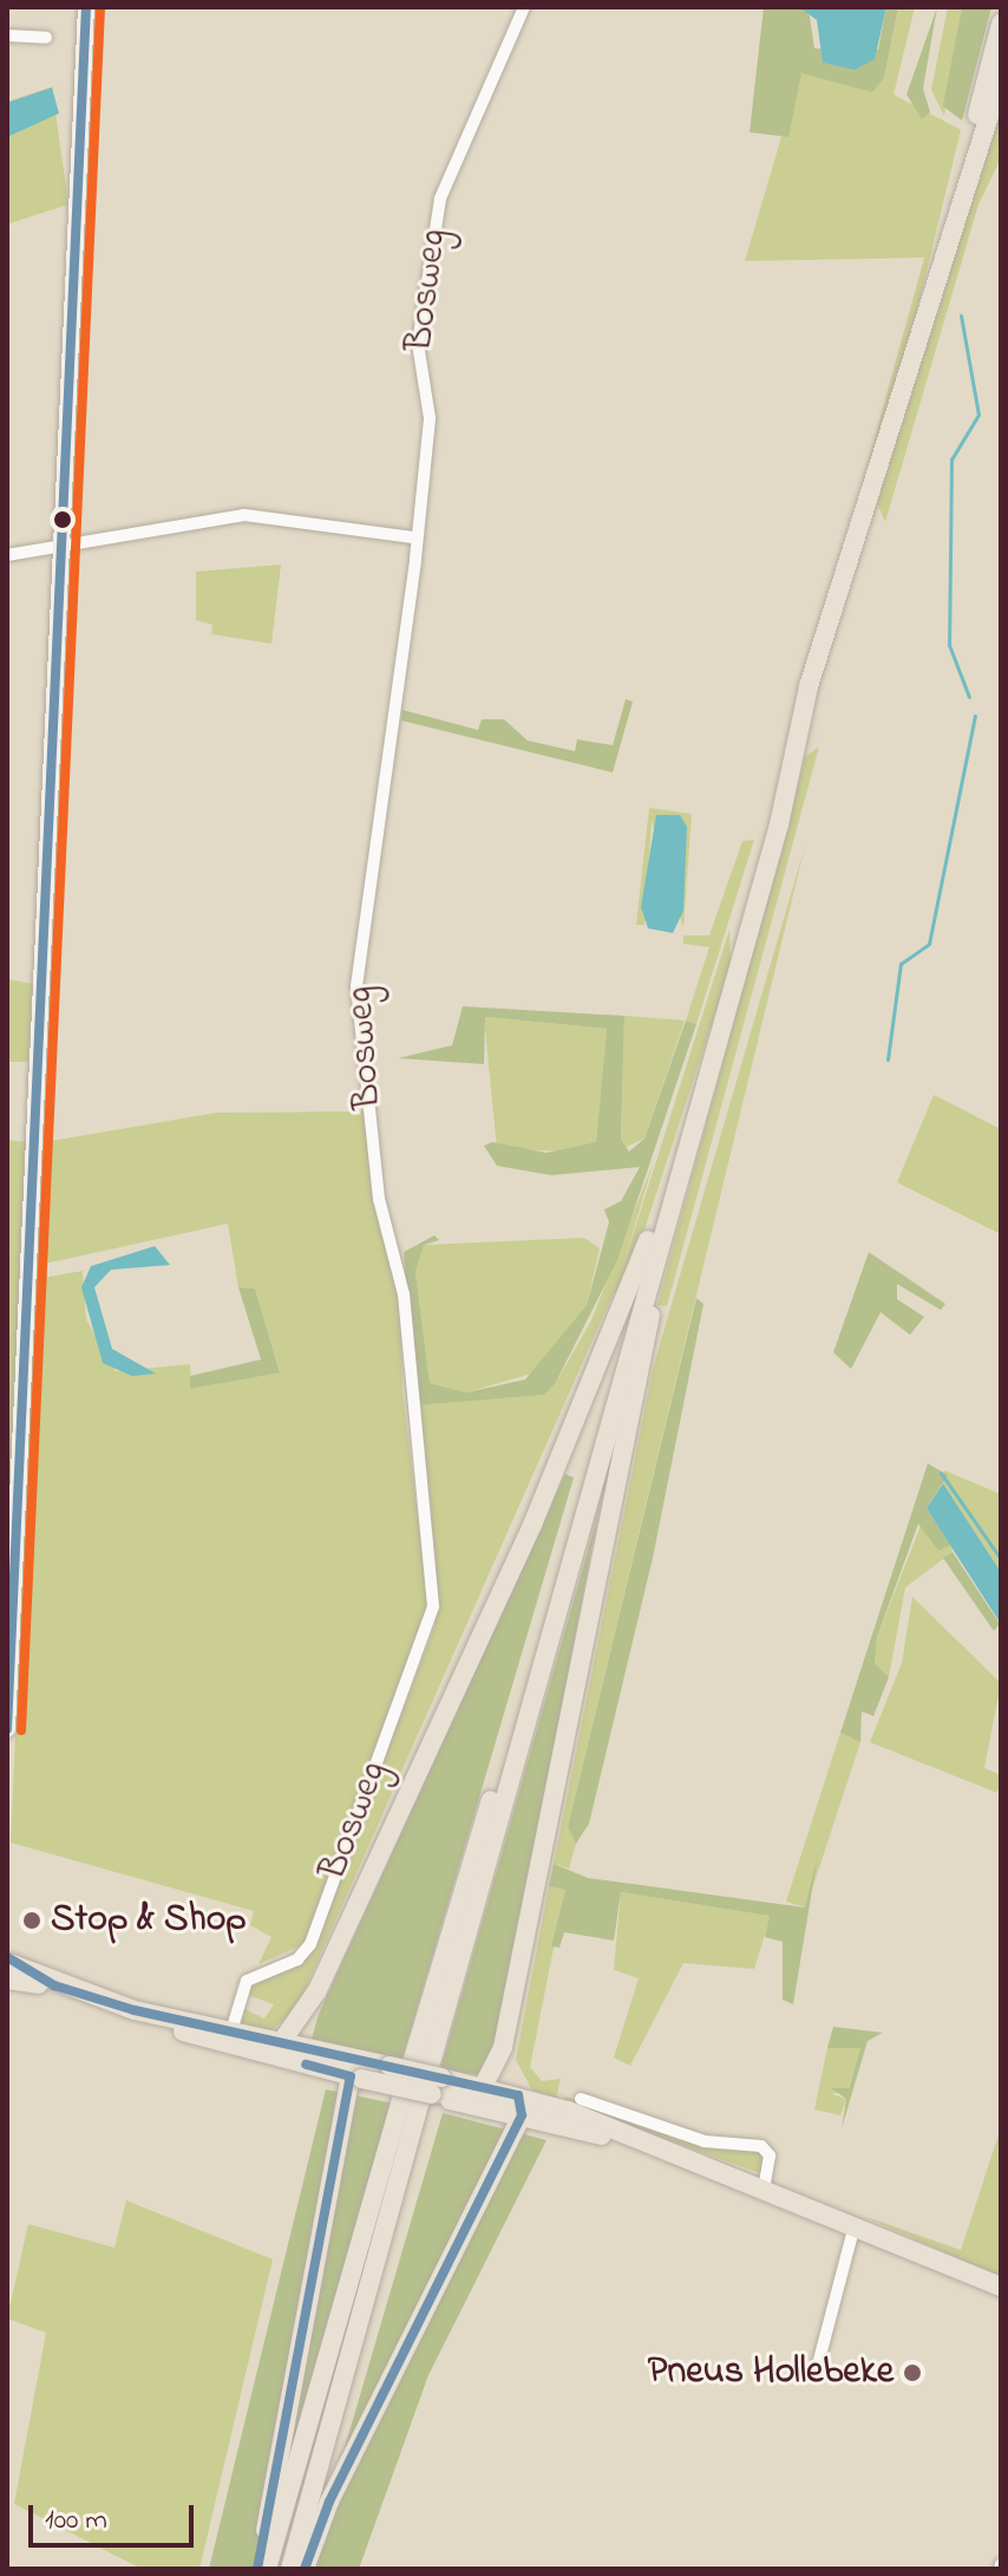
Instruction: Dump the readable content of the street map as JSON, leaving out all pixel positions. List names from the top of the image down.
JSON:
{
  "streets": {
    "street": ["Bosweg"]
  },
  "places": ["Stop & Shop", "Pneus Hollebeke"],
  "scale_bar": "100 m"
}
